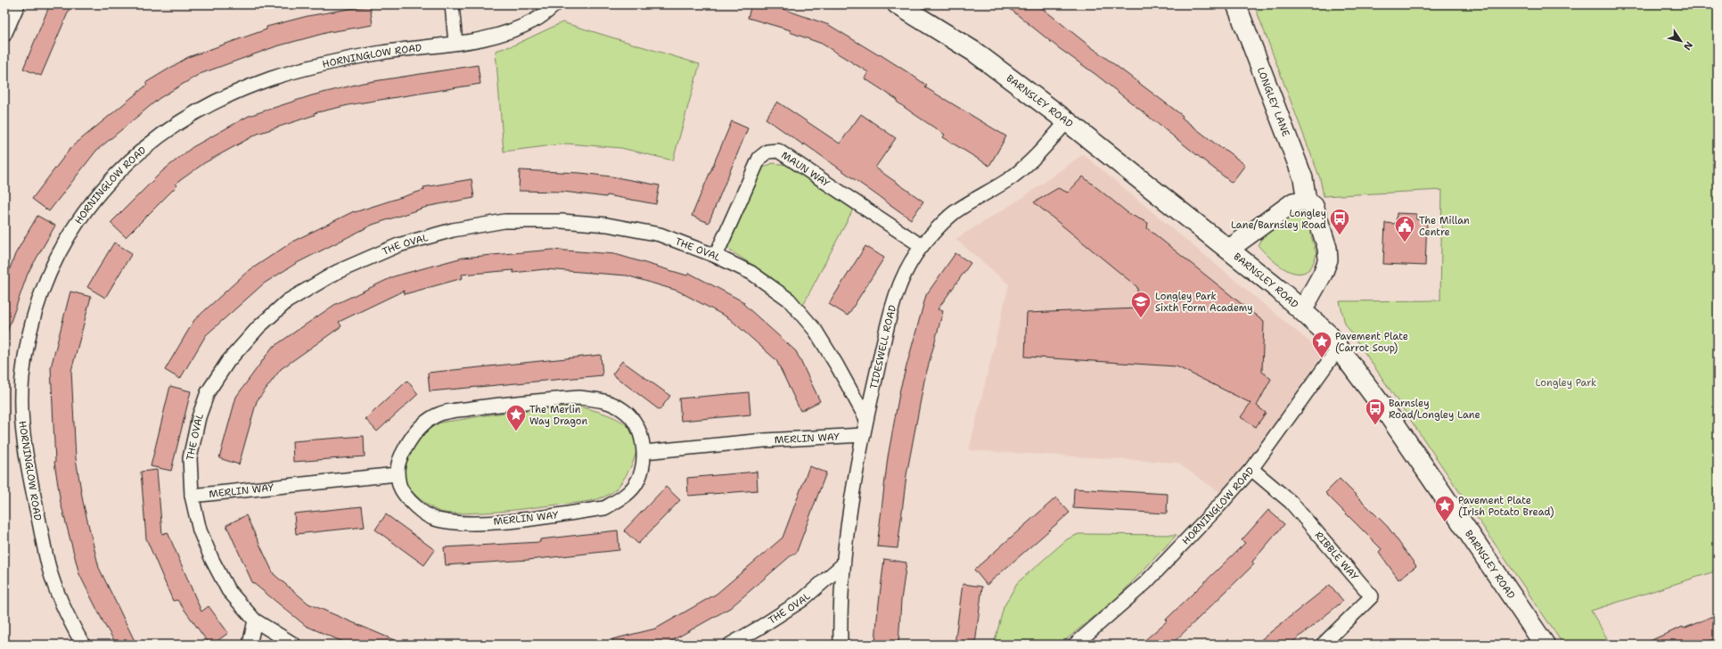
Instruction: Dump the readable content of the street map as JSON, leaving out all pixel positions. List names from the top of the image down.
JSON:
{
  "streets": {
    "main road": ["BARNSLEY ROAD"],
    "street": [
      "HORNINGLOW ROAD",
      "LONGLEY LANE",
      "MAUN WAY",
      "THE OVAL",
      "TIDESWELL ROAD",
      "MERLIN WAY",
      "RIBBLE WAY"
    ]
  },
  "crossings": [
    ["HORNINGLOW ROAD", "BARNSLEY ROAD"],
    ["HORNINGLOW ROAD", "RIBBLE WAY"],
    ["BARNSLEY ROAD", "LONGLEY LANE"],
    ["BARNSLEY ROAD", "TIDESWELL ROAD"],
    ["MAUN WAY", "THE OVAL"],
    ["MAUN WAY", "TIDESWELL ROAD"],
    ["THE OVAL", "TIDESWELL ROAD"],
    ["THE OVAL", "MERLIN WAY"],
    ["TIDESWELL ROAD", "MERLIN WAY"]
  ],
  "parks": ["Longley Park"],
  "places": {
    "bus stop": ["Longley Lane/Barnsley Road", "Barnsley Road/Longley Lane"],
    "public building": ["The Millan Centre"],
    "school or university": ["Longley Park Sixth Form Academy"],
    "place": ["Pavement Plate (Carrot Soup)", "The Merlin Way Dragon", "Pavement Plate (Irish Potato Bread)"]
  },
  "north": "bottom right"
}
